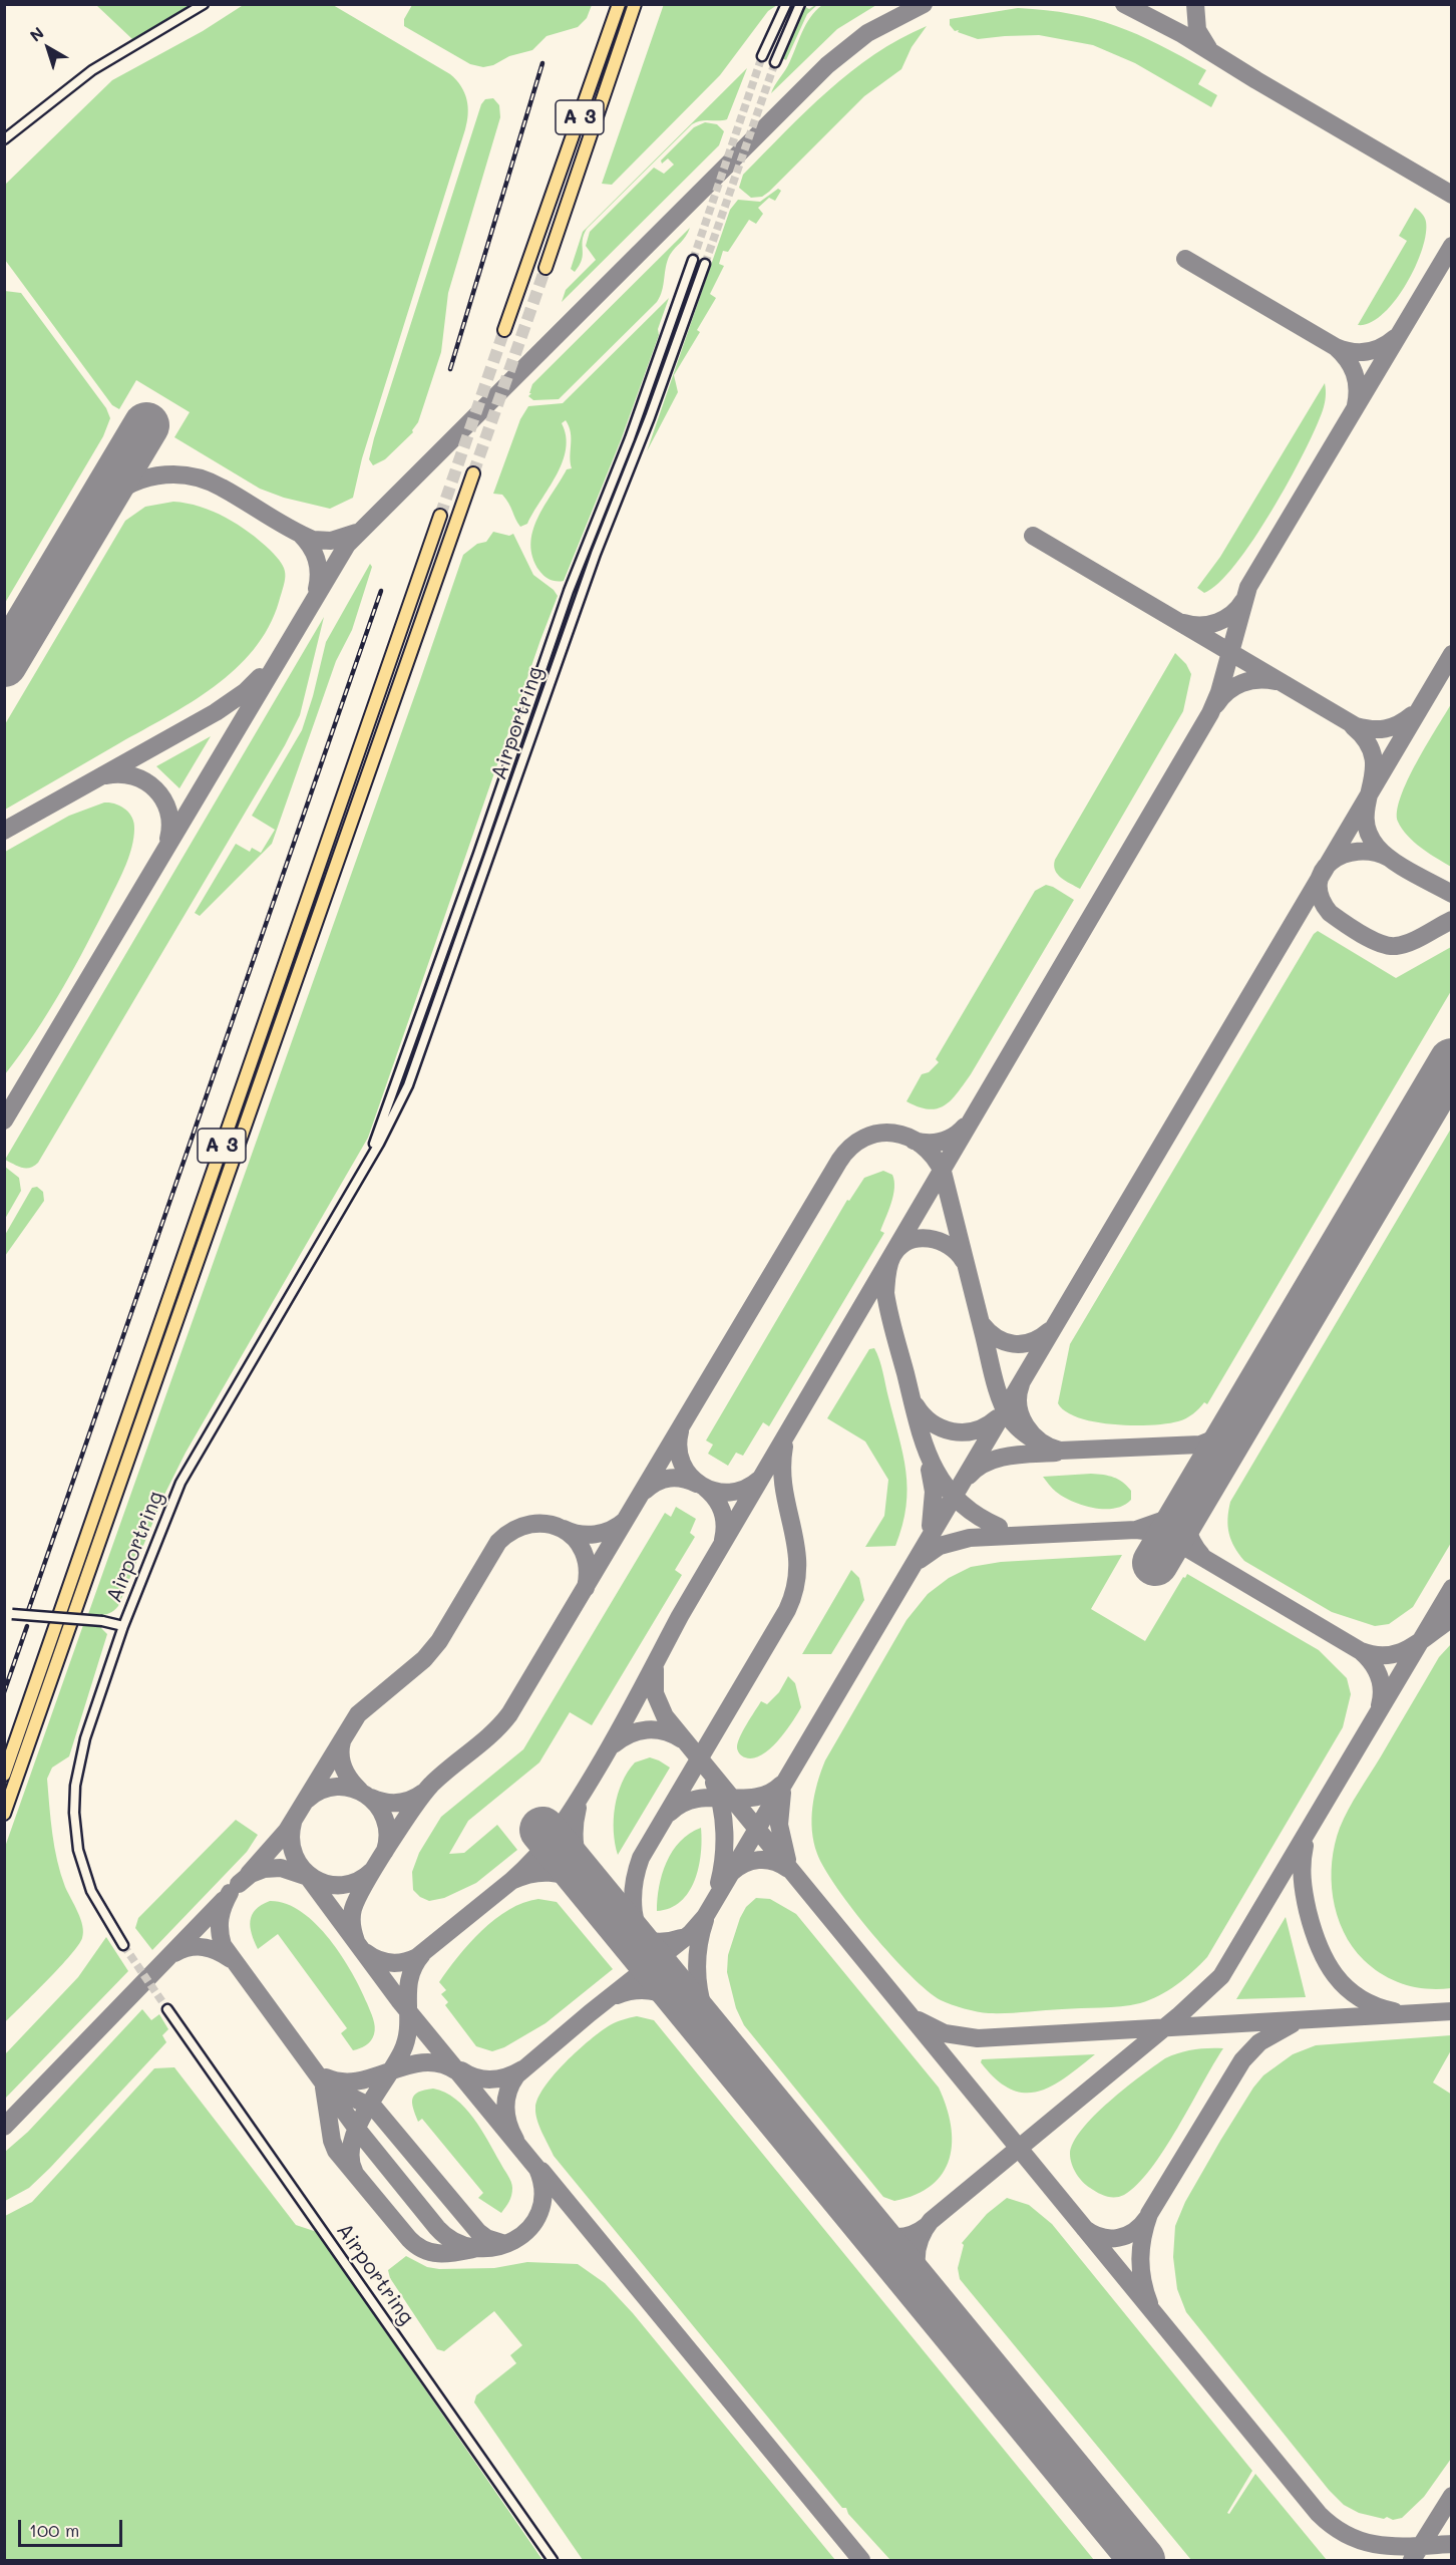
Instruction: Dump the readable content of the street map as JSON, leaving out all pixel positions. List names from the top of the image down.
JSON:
{
  "streets": {
    "highway": ["A 3"],
    "street": ["Airportring"]
  },
  "scale_bar": "100 m",
  "north": "top left"
}
